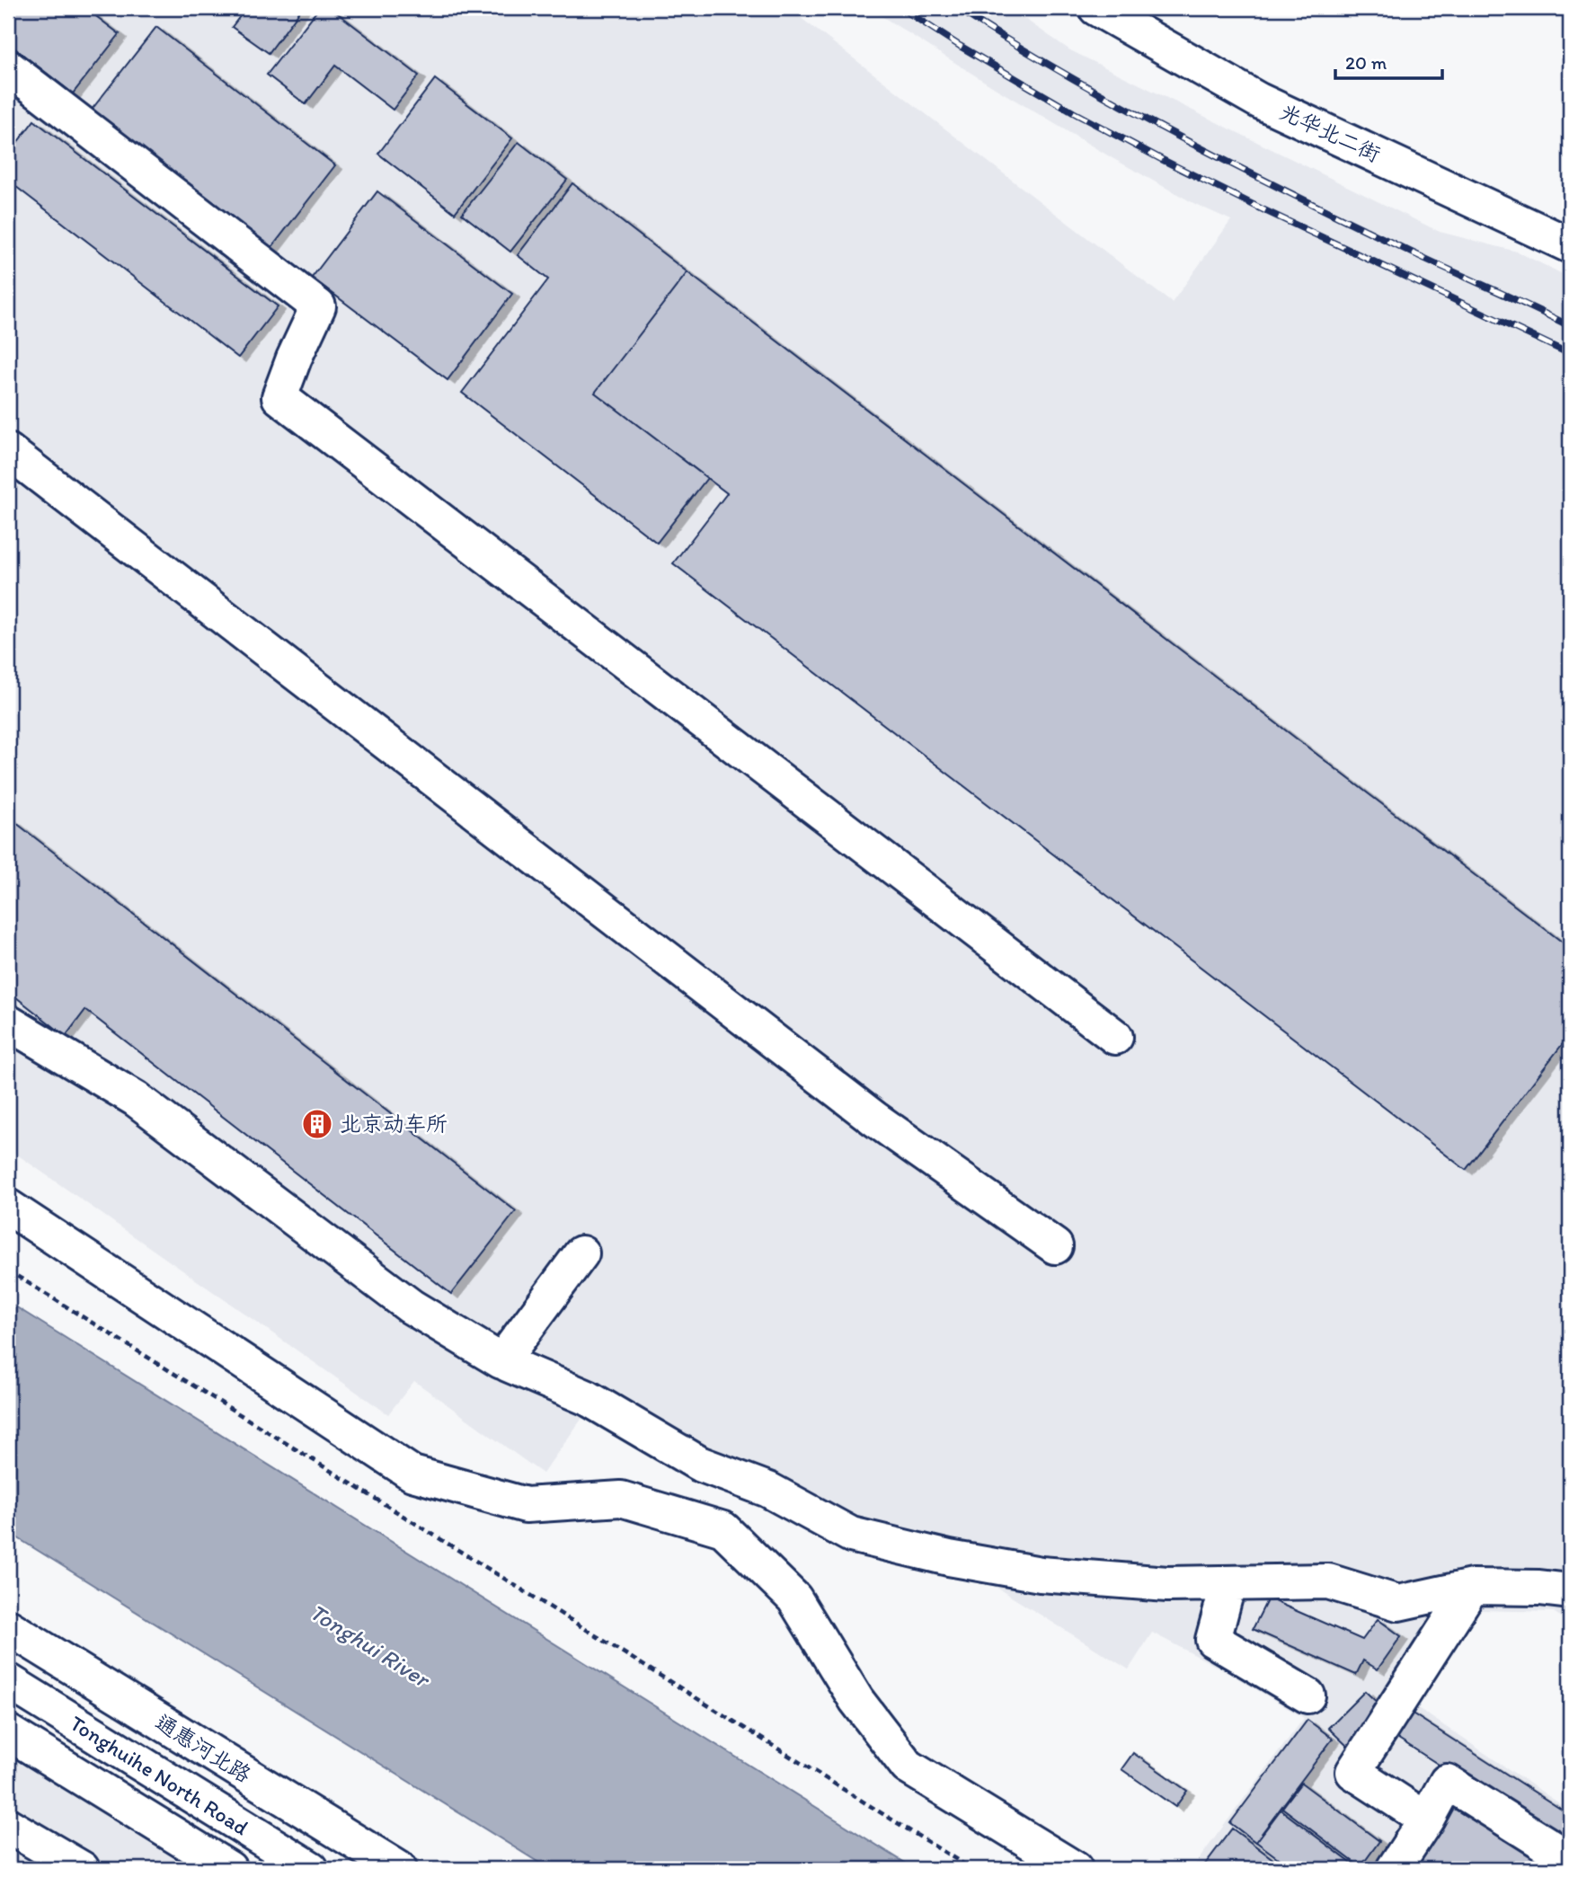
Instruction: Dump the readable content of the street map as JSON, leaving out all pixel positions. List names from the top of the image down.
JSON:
{
  "streets": {
    "main road": ["光华北二街", "通惠河北路", "Tonghuihe North Road"]
  },
  "water": ["Tonghui River"],
  "places": {
    "building": ["北京动车所"]
  },
  "scale_bar": "20 m"
}
